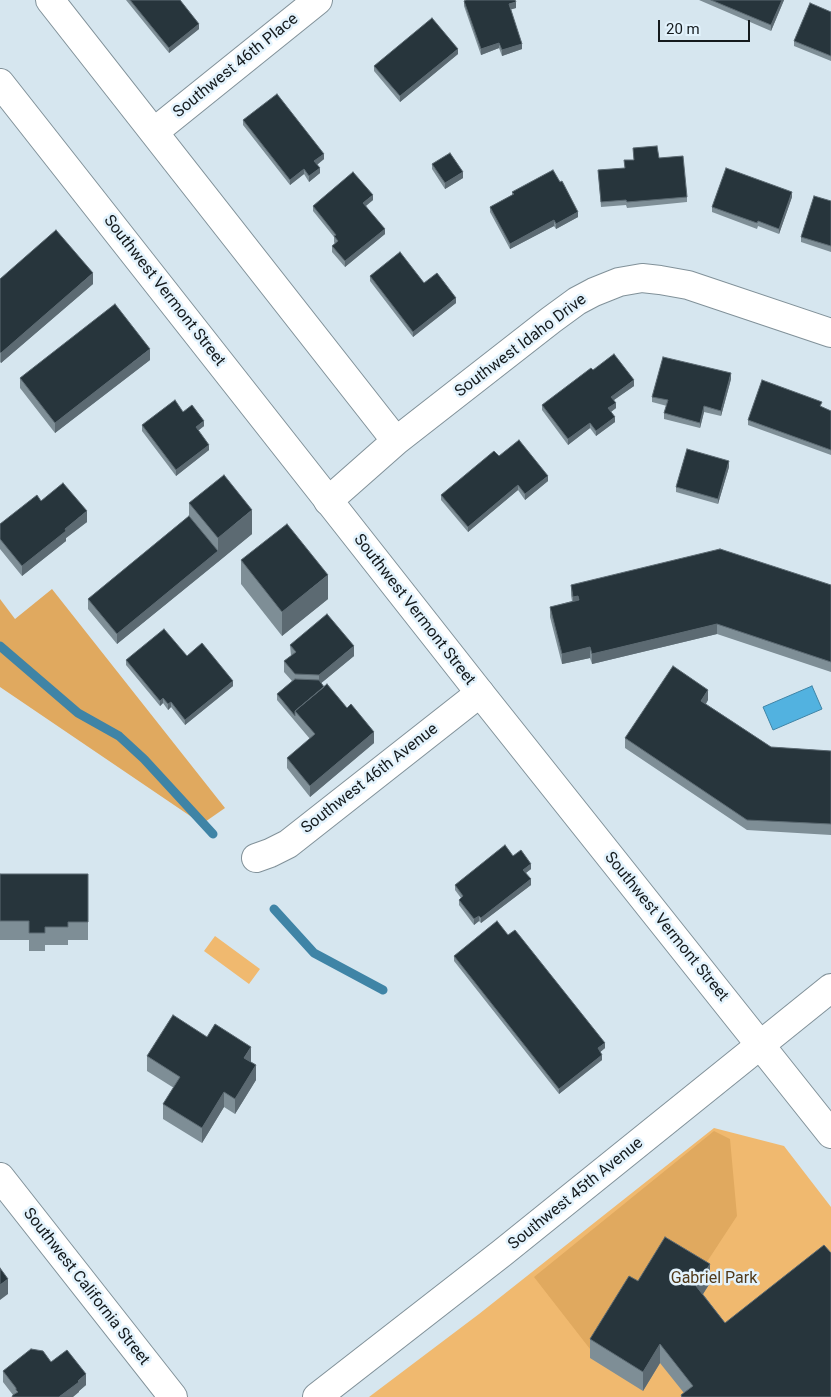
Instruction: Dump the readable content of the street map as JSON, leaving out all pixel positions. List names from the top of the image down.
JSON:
{
  "streets": {
    "street": [
      "Southwest 46th Place",
      "Southwest Vermont Street",
      "Southwest Idaho Drive",
      "Southwest 46th Avenue",
      "Southwest 45th Avenue",
      "Southwest California Street"
    ]
  },
  "crossings": [
    ["Southwest Vermont Street", "Southwest Idaho Drive"],
    ["Southwest Vermont Street", "Southwest 46th Avenue"],
    ["Southwest Vermont Street", "Southwest 45th Avenue"]
  ],
  "parks": ["Gabriel Park"],
  "scale_bar": "20 m"
}
